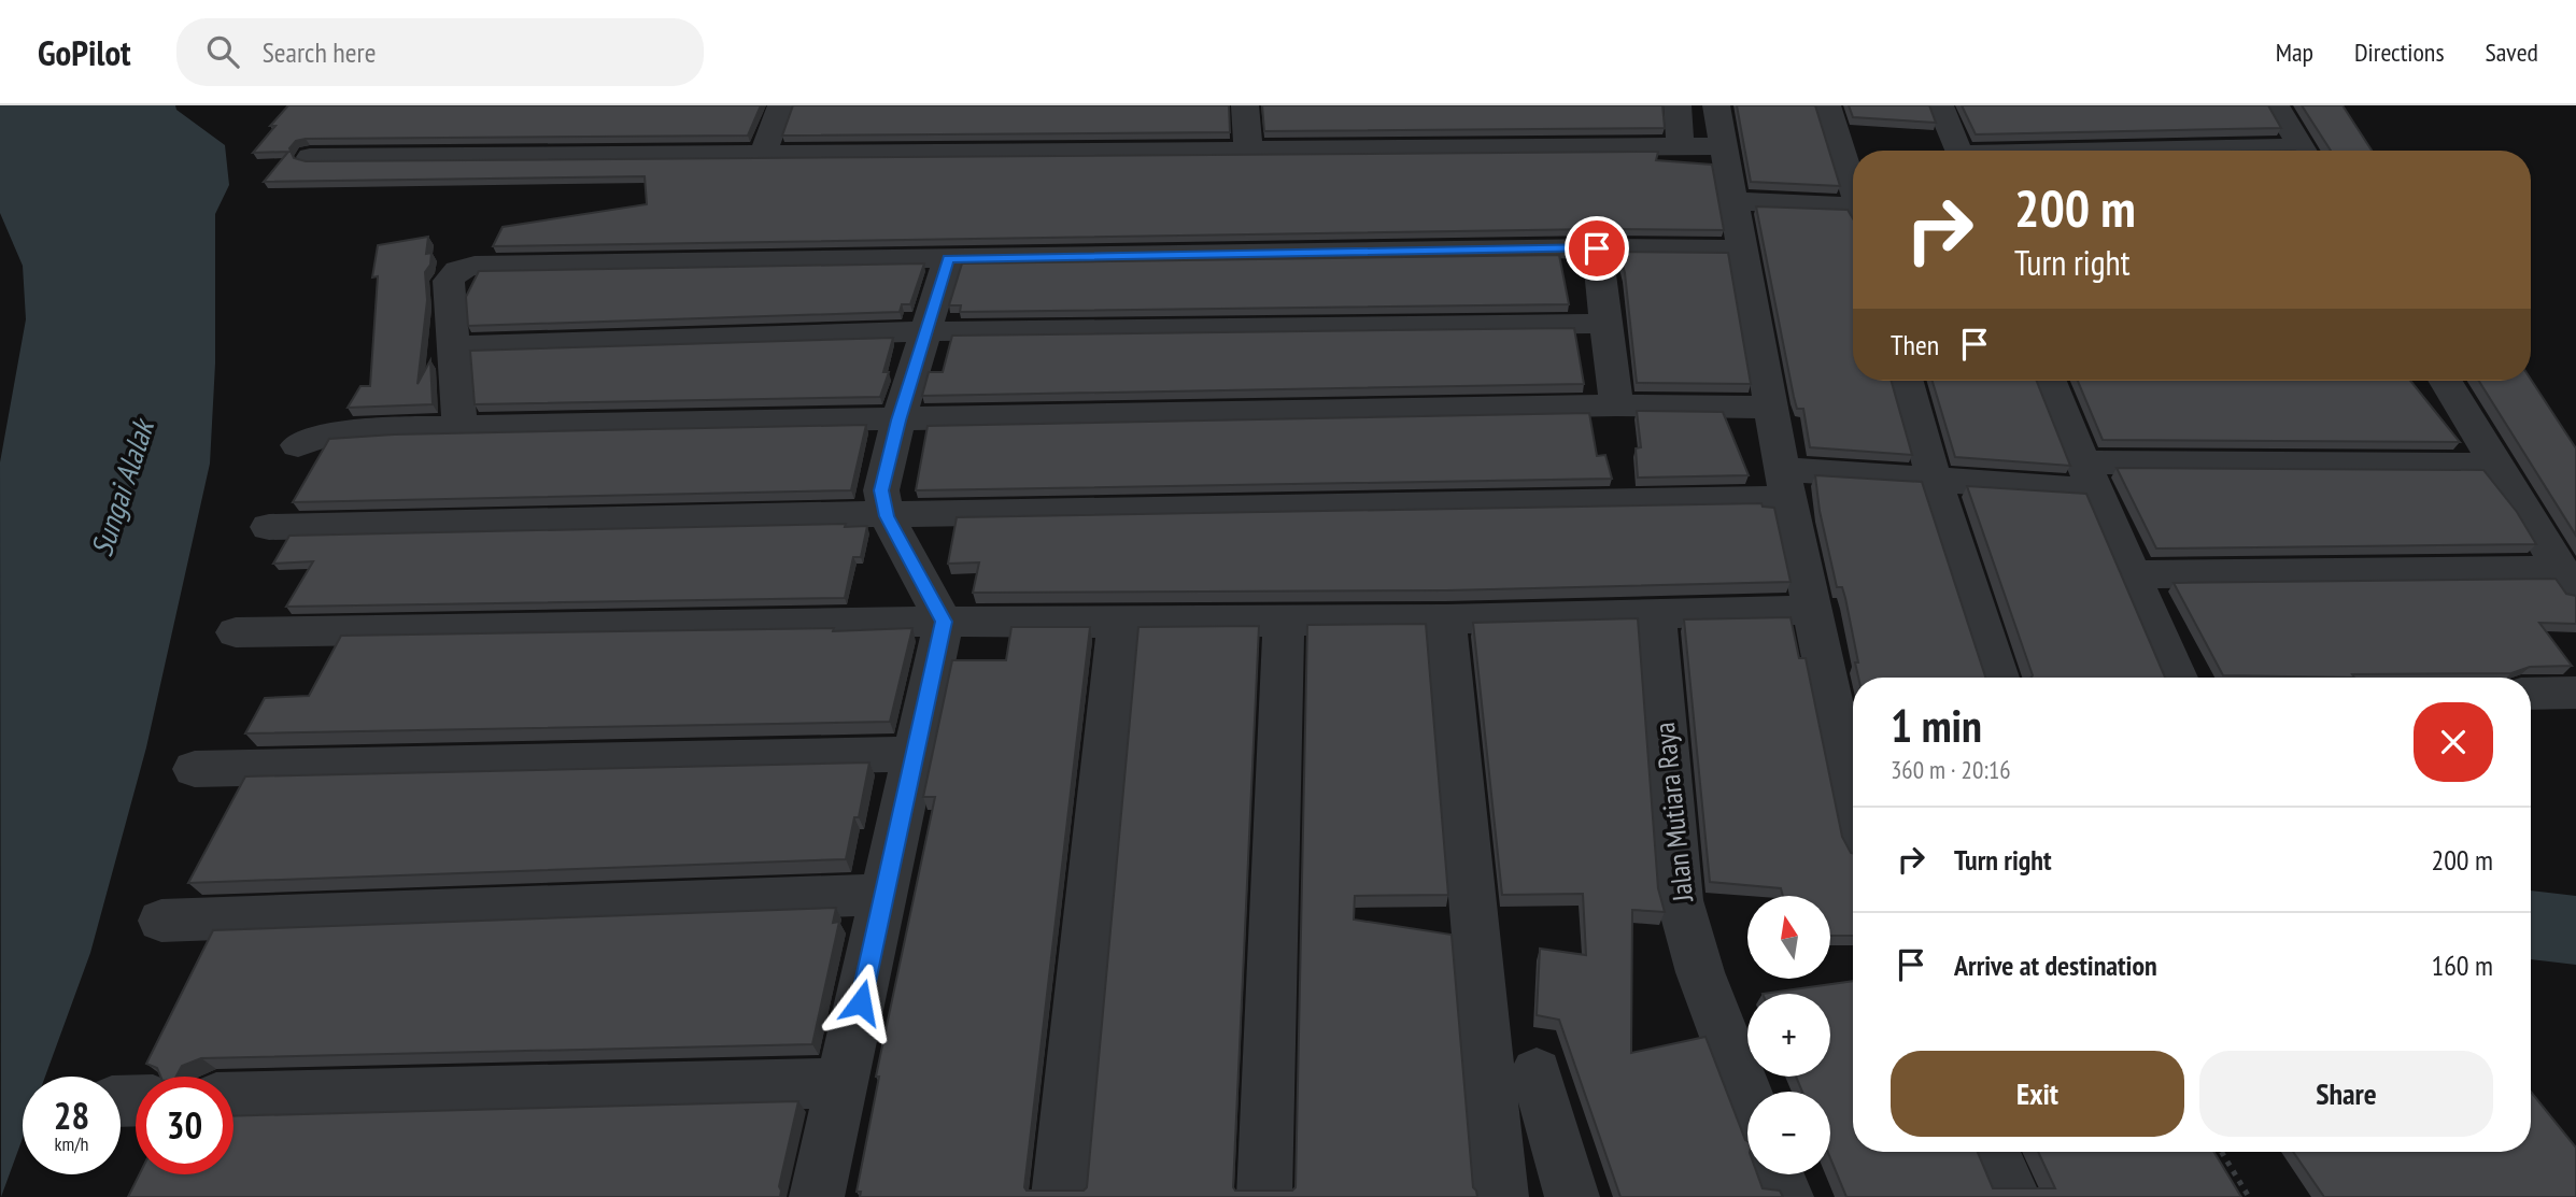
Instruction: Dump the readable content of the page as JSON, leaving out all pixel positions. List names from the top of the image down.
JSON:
{
  "streets": {
    "street": ["Jalan Mutiara Raya"]
  },
  "water": ["Sungai Alalak"],
  "north": "top",
  "page": {
    "header": "GoPilot",
    "search": "Search here",
    "nav": ["Map", "Directions", "Saved"],
    "turn": ["200 m", "Turn right"],
    "then": "Then",
    "heading": ["1 min", "360 m · 20:16"],
    "list": [
      {
        "name": "Turn right",
        "value": "200 m"
      },
      {
        "name": "Arrive at destination",
        "value": "160 m"
      }
    ],
    "map_buttons": ["+", "−"],
    "buttons": ["Exit", "Share"],
    "speed": "28 km/h",
    "limit": "30"
  }
}
